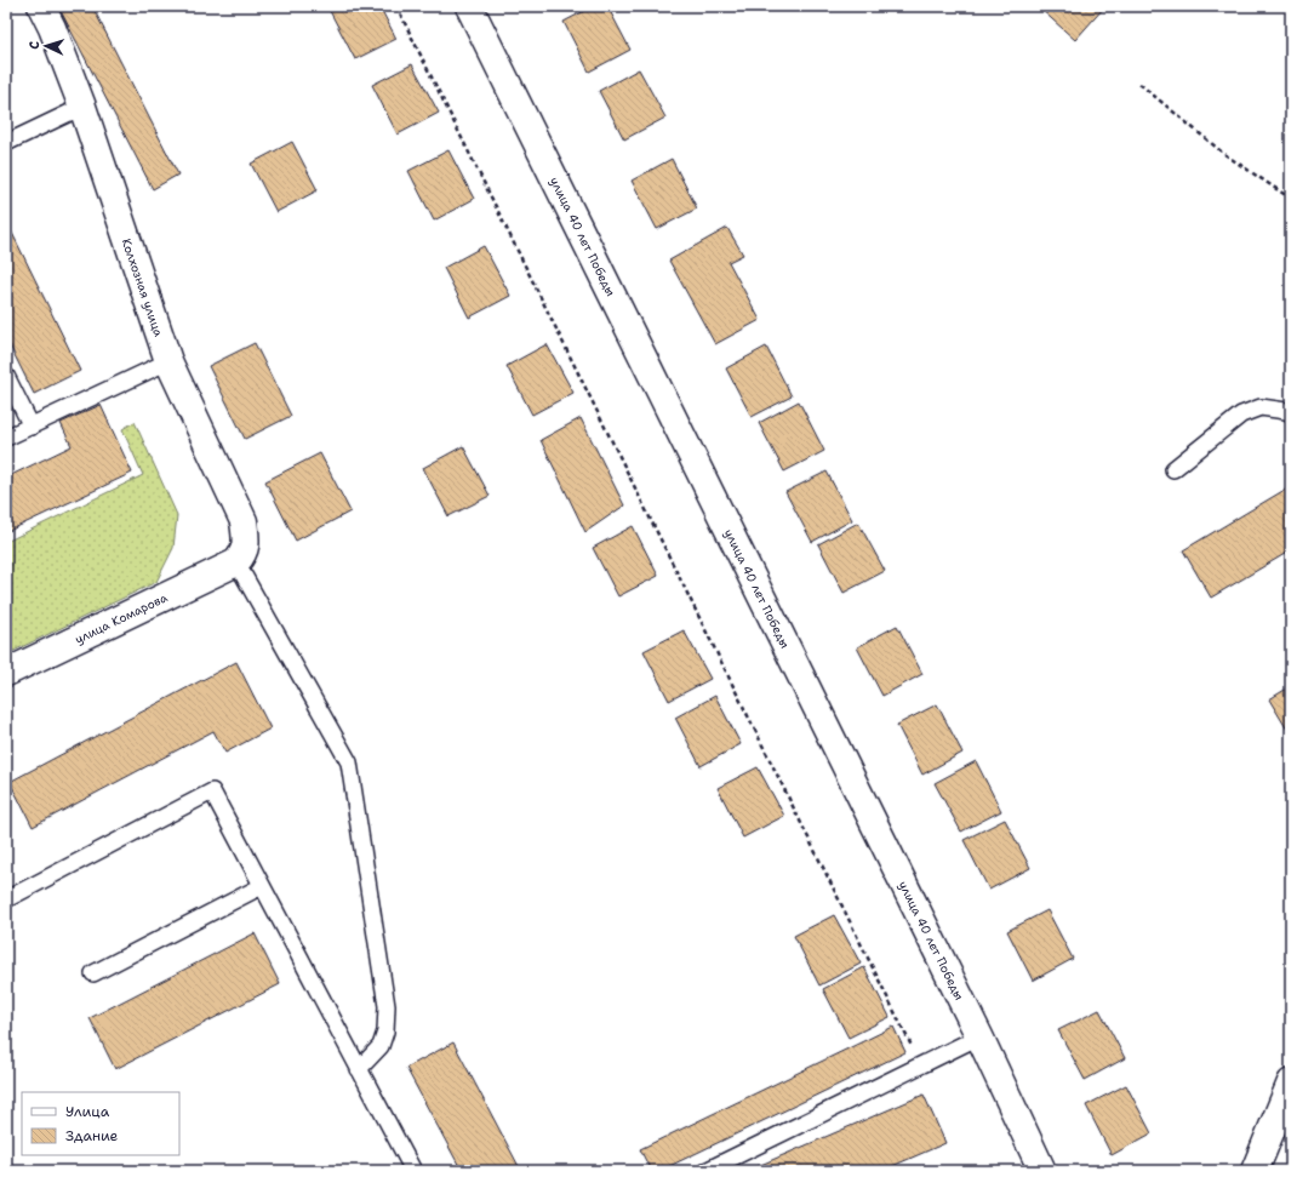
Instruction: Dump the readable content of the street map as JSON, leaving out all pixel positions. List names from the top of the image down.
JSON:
{
  "streets": {
    "street": ["улица 40 лет Победы", "Колхозная улица", "улица Комарова"]
  },
  "crossings": [
    ["Колхозная улица", "улица Комарова"]
  ],
  "legend": ["Улица", "Здание"],
  "north": "left"
}
